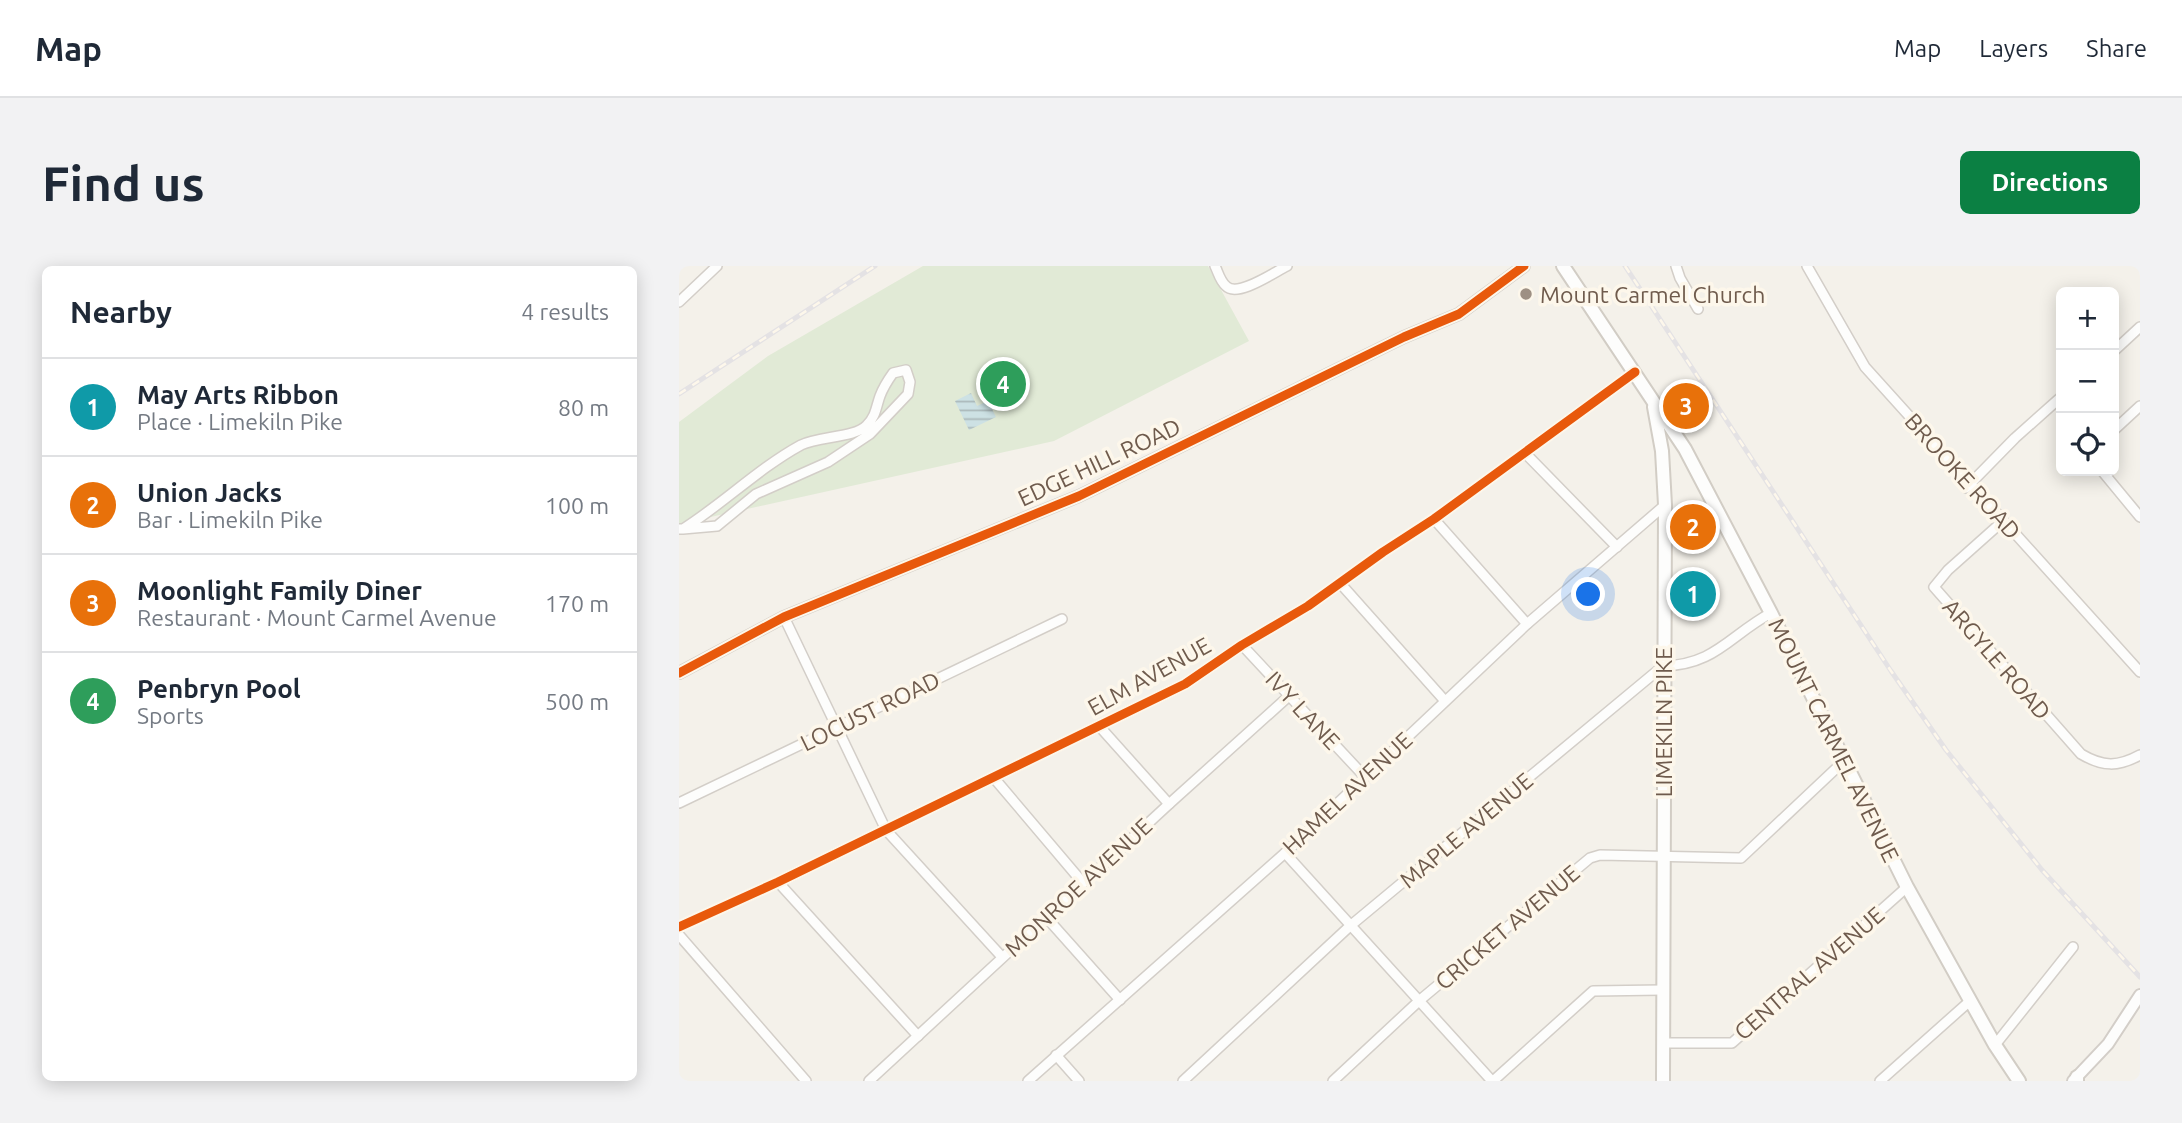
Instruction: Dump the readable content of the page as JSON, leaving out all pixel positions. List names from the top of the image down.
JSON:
{
  "streets": {
    "main road": ["LIMEKILN PIKE", "MOUNT CARMEL AVENUE"],
    "street": [
      "EDGE HILL ROAD",
      "BROOKE ROAD",
      "ARGYLE ROAD",
      "ELM AVENUE",
      "IVY LANE",
      "LOCUST ROAD",
      "HAMEL AVENUE",
      "MAPLE AVENUE",
      "MONROE AVENUE",
      "CRICKET AVENUE",
      "CENTRAL AVENUE"
    ]
  },
  "crossings": [
    ["BROOKE ROAD", "ARGYLE ROAD"],
    ["ELM AVENUE", "IVY LANE"],
    ["ELM AVENUE", "LIMEKILN PIKE"],
    ["IVY LANE", "HAMEL AVENUE"],
    ["IVY LANE", "MONROE AVENUE"],
    ["LIMEKILN PIKE", "MOUNT CARMEL AVENUE"],
    ["LIMEKILN PIKE", "HAMEL AVENUE"],
    ["LIMEKILN PIKE", "MAPLE AVENUE"],
    ["LIMEKILN PIKE", "CRICKET AVENUE"],
    ["LIMEKILN PIKE", "CENTRAL AVENUE"],
    ["MOUNT CARMEL AVENUE", "CRICKET AVENUE"],
    ["MOUNT CARMEL AVENUE", "CENTRAL AVENUE"]
  ],
  "places": ["Mount Carmel Church"],
  "page": {
    "header": "Map",
    "nav": ["Map", "Layers", "Share"],
    "buttons": "Directions",
    "title": "Find us",
    "heading": ["Nearby", "4 results"],
    "map_buttons": ["+", "−"],
    "list": [
      {
        "mark": "1",
        "name": "May Arts Ribbon",
        "note": "Place · Limekiln Pike",
        "value": "80 m"
      },
      {
        "mark": "2",
        "name": "Union Jacks",
        "note": "Bar · Limekiln Pike",
        "value": "100 m"
      },
      {
        "mark": "3",
        "name": "Moonlight Family Diner",
        "note": "Restaurant · Mount Carmel Avenue",
        "value": "170 m"
      },
      {
        "mark": "4",
        "name": "Penbryn Pool",
        "note": "Sports",
        "value": "500 m"
      }
    ],
    "pins": [
      "4",
      "3",
      "2",
      "1"
    ]
  }
}
